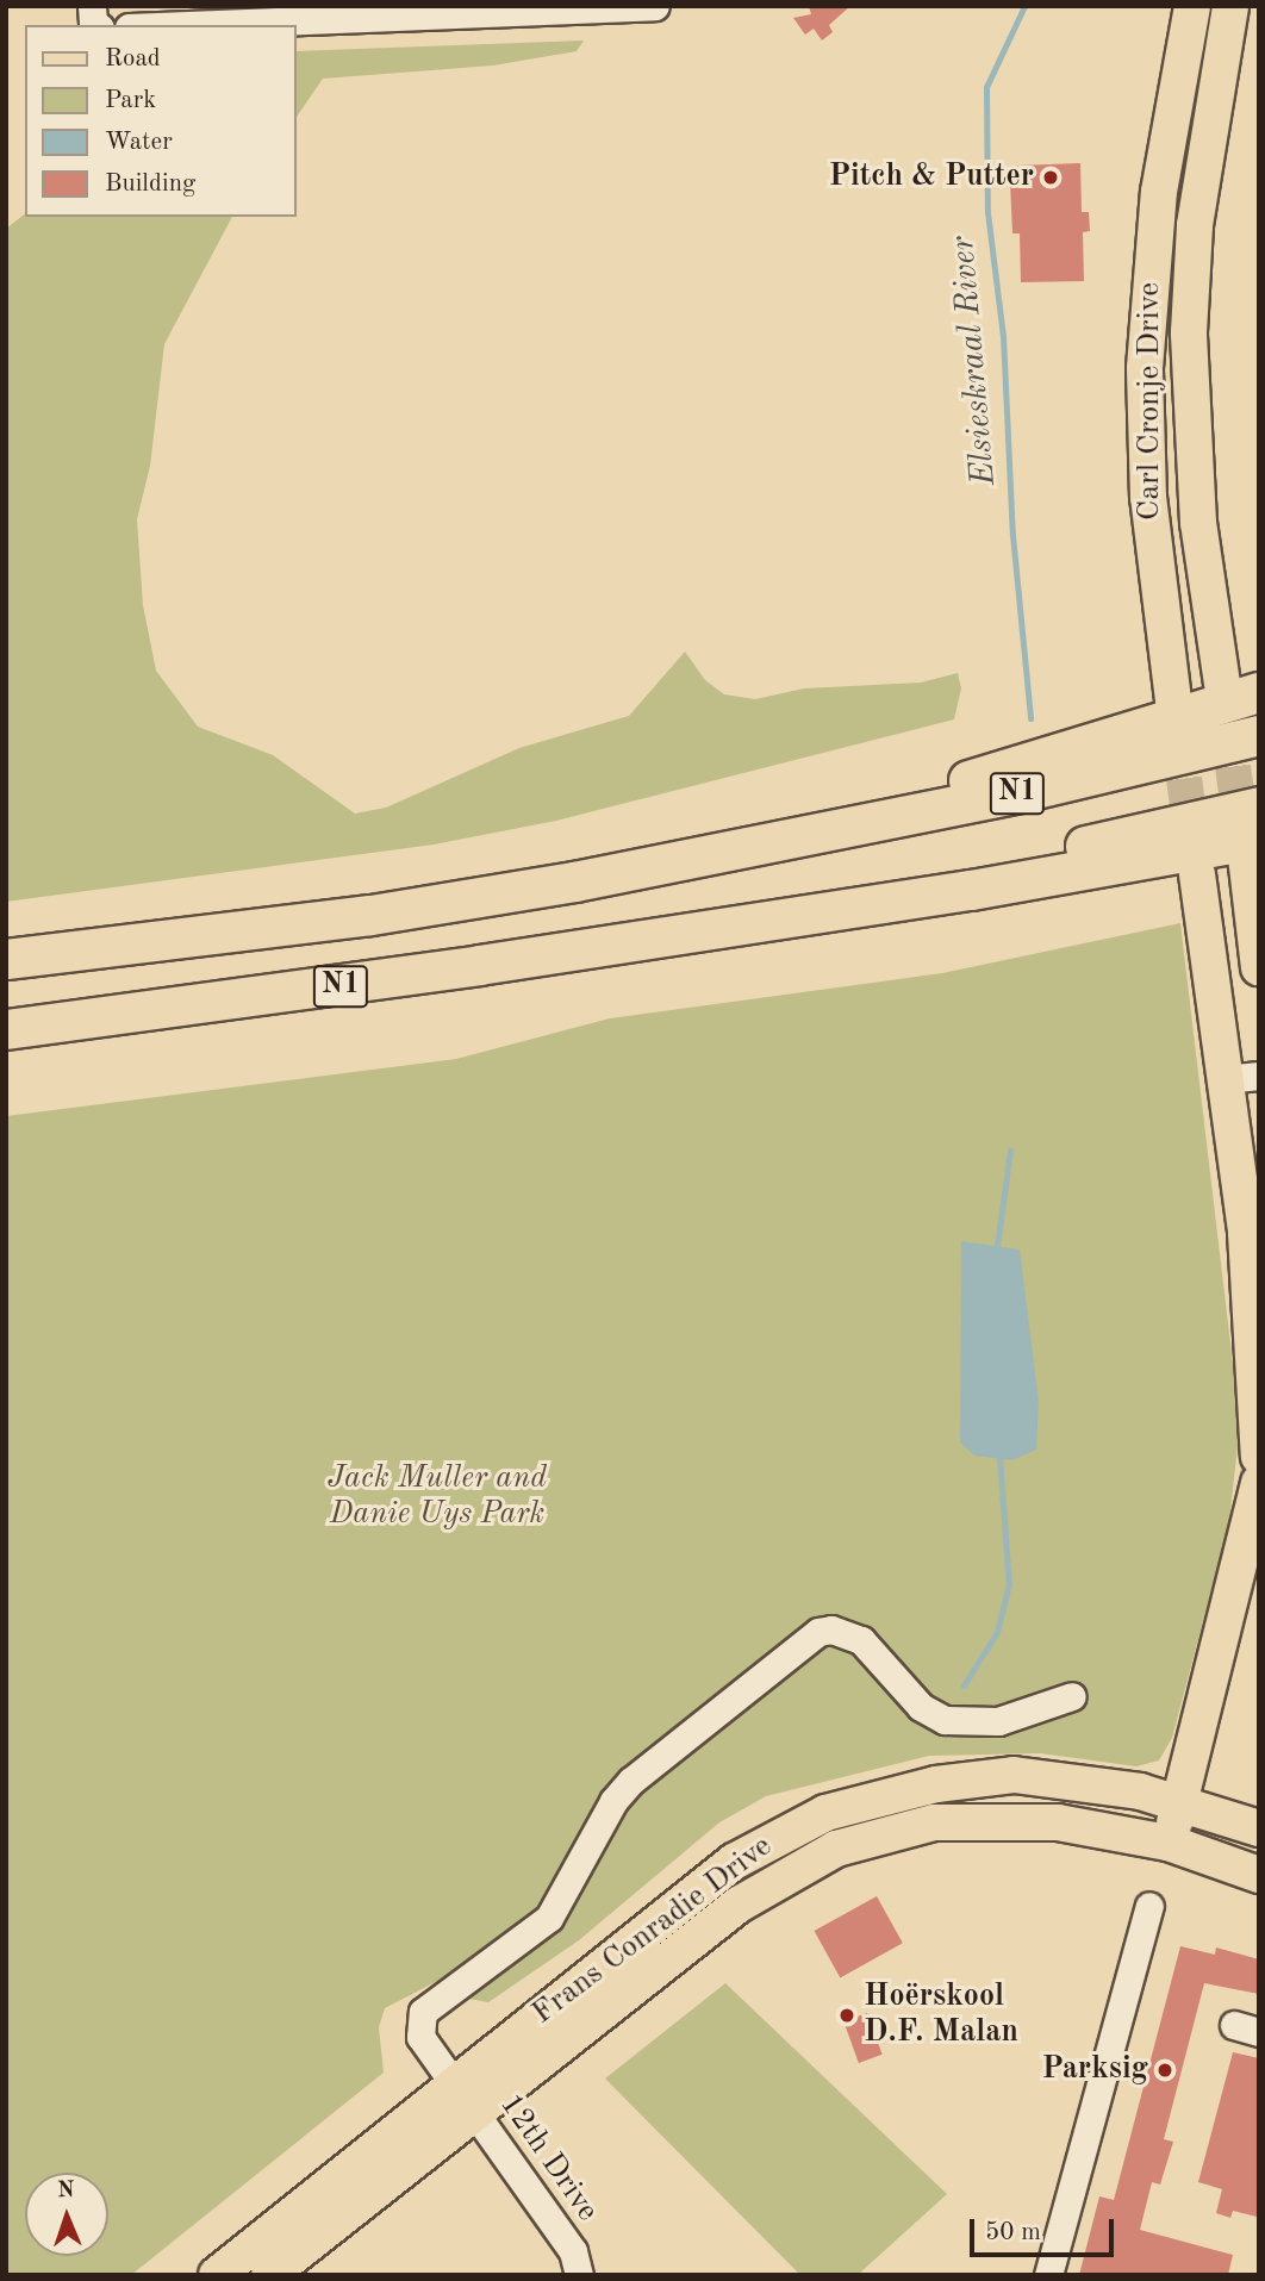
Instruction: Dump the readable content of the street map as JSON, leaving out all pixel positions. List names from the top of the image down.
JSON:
{
  "streets": {
    "highway": ["N1"],
    "main road": ["Carl Cronje Drive", "Frans Conradie Drive"],
    "street": ["12th Drive"]
  },
  "crossings": [
    ["Frans Conradie Drive", "12th Drive"]
  ],
  "water": ["Elsieskraal River"],
  "parks": ["Jack Muller and Danie Uys Park"],
  "places": ["Pitch & Putter", "Hoërskool D.F. Malan", "Parksig"],
  "legend": [
    "Road",
    "Park",
    "Water",
    "Building"
  ],
  "scale_bar": "50 m",
  "north": "top"
}
